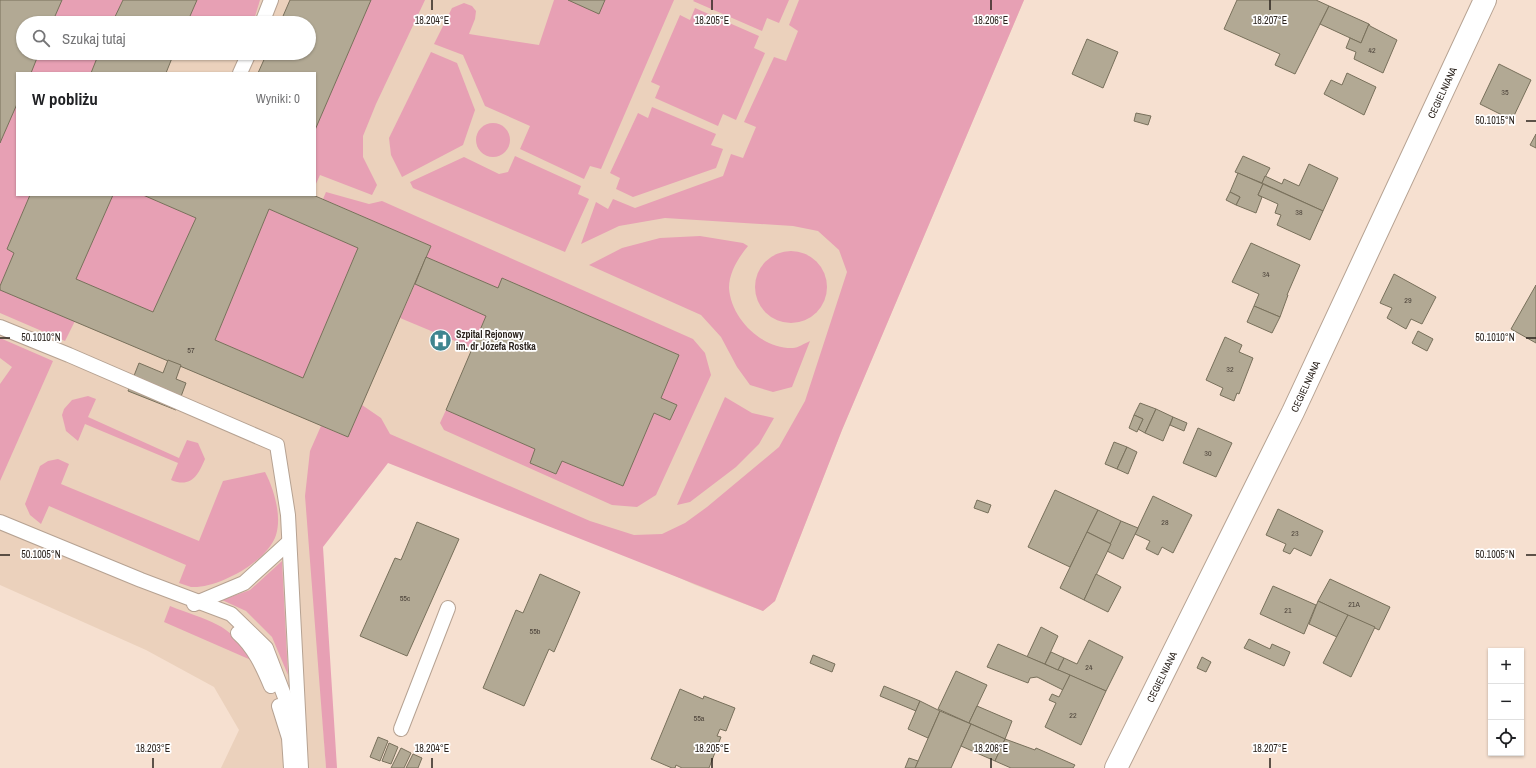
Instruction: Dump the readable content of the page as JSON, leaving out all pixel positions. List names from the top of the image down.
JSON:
{
  "streets": {
    "street": ["CEGIELNIANA"]
  },
  "places": {
    "hospital": ["Szpital Rejonowy im. dr Józefa Rostka"]
  },
  "house_numbers": [
    "42",
    "35",
    "38",
    "34",
    "29",
    "57",
    "32",
    "30",
    "28",
    "23",
    "55c",
    "21A",
    "21",
    "55b",
    "24",
    "22",
    "55a"
  ],
  "page": {
    "search": "Szukaj tutaj",
    "heading": ["W pobliżu", "Wyniki: 0"],
    "map_buttons": ["+", "−"]
  },
  "coordinates": [
    "18.204°E",
    "18.205°E",
    "18.206°E",
    "18.207°E",
    "50.1015°N",
    "50.1010°N",
    "50.1005°N",
    "18.203°E"
  ]
}
